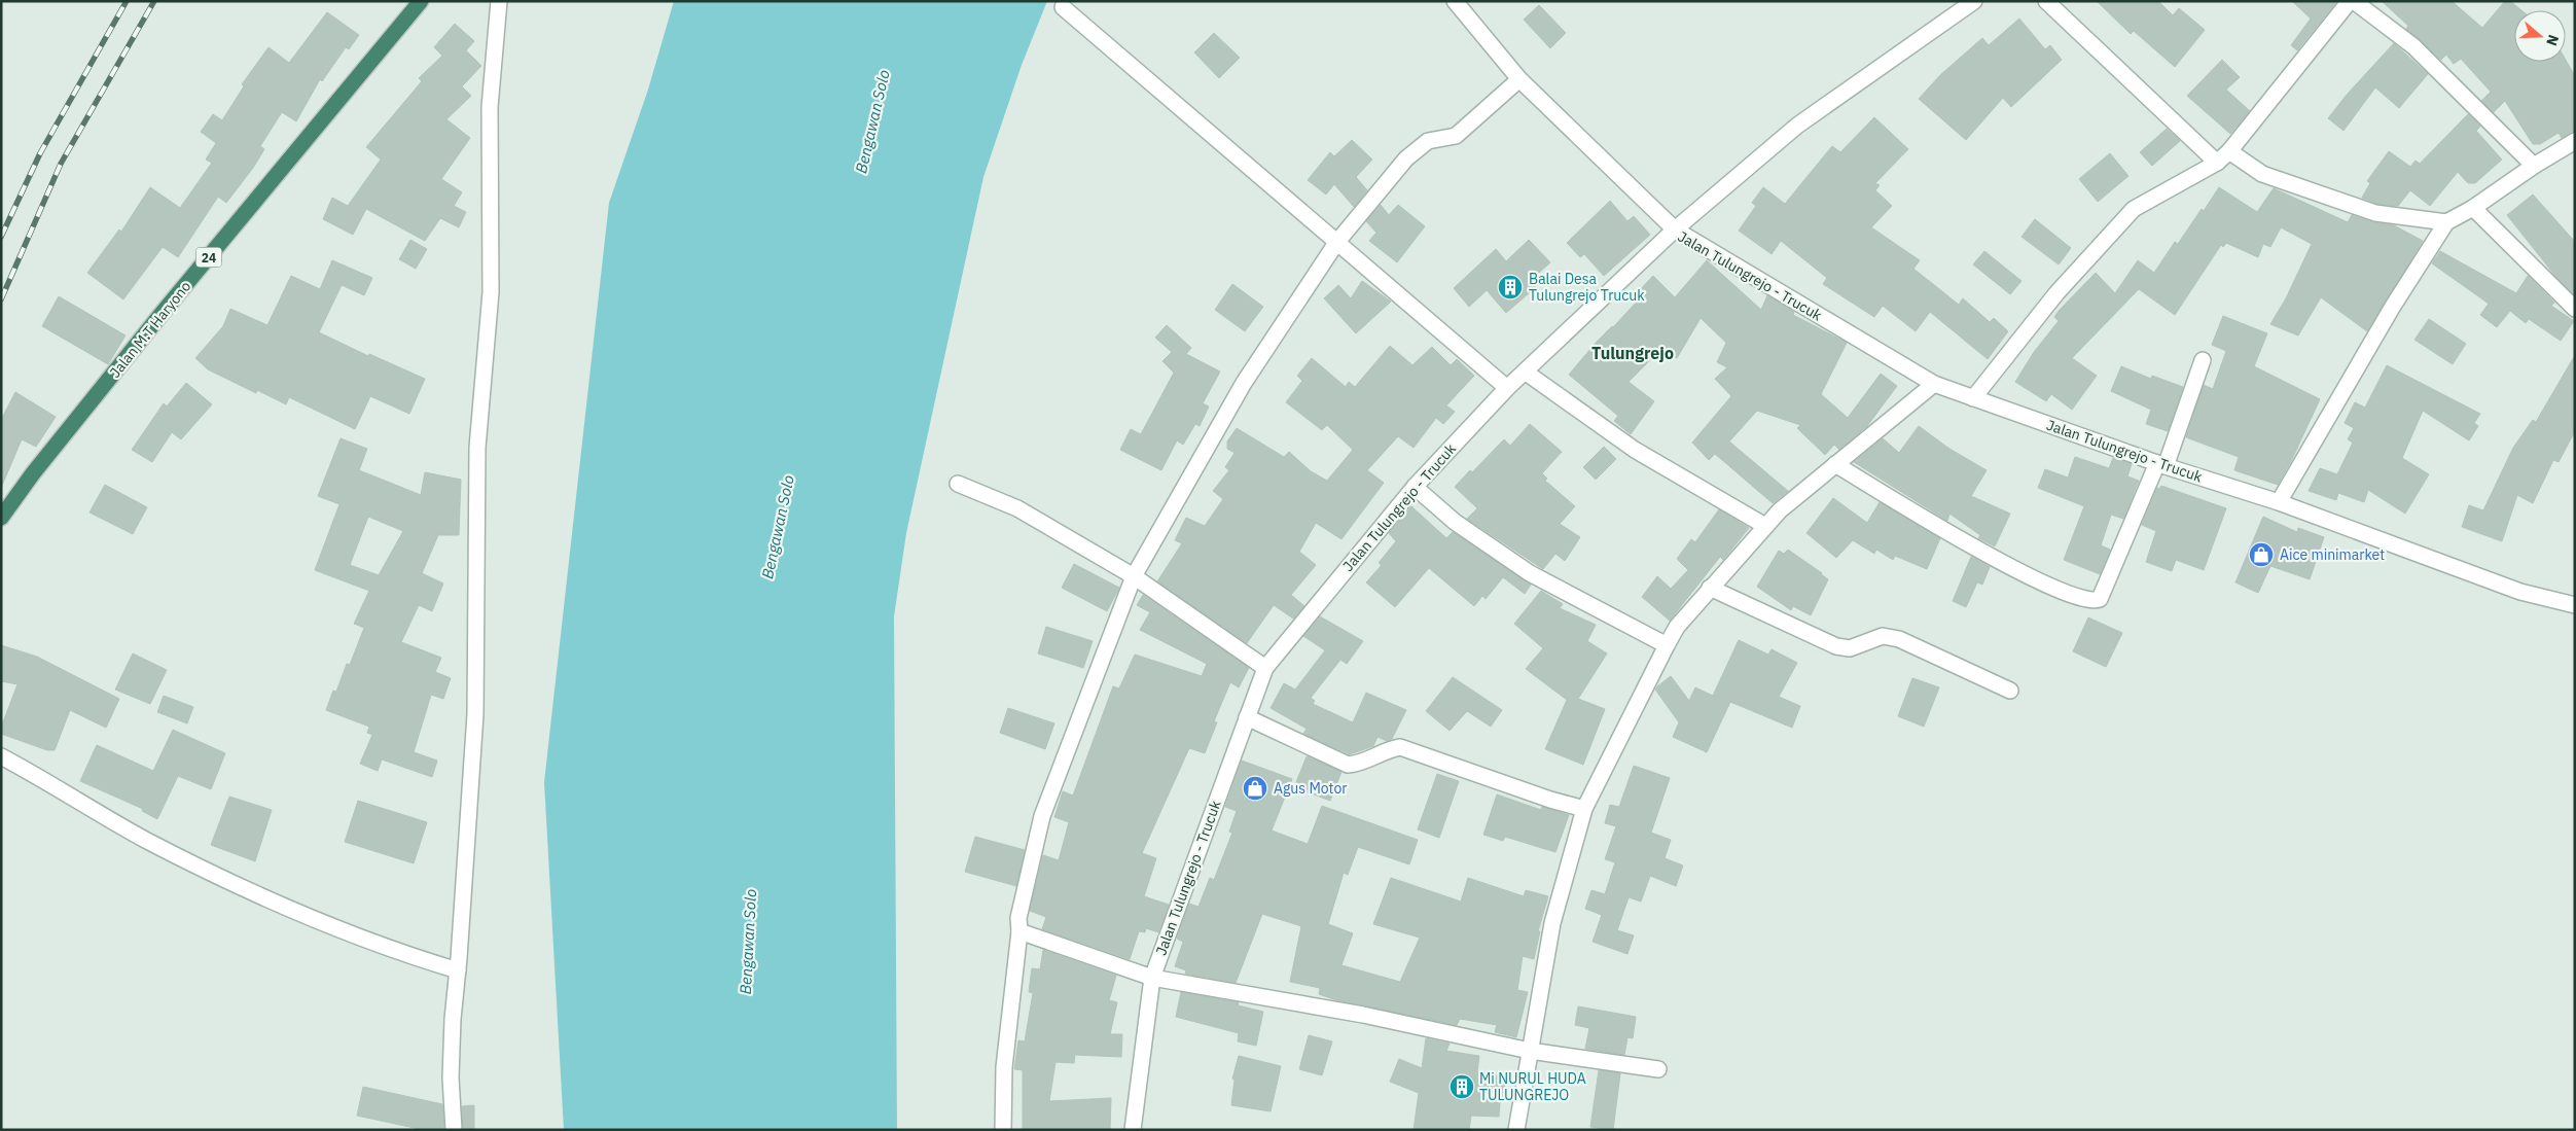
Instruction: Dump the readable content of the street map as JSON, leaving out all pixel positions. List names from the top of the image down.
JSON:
{
  "streets": {
    "highway": ["24", "Jalan M.T Haryono"],
    "street": ["Jalan Tulungrejo - Trucuk"]
  },
  "districts": ["Tulungrejo"],
  "water": ["Bengawan Solo"],
  "places": {
    "building": ["Balai Desa Tulungrejo Trucuk", "Mi NURUL HUDA TULUNGREJO"],
    "shop": ["Aice minimarket", "Agus Motor"]
  },
  "north": "right"
}
